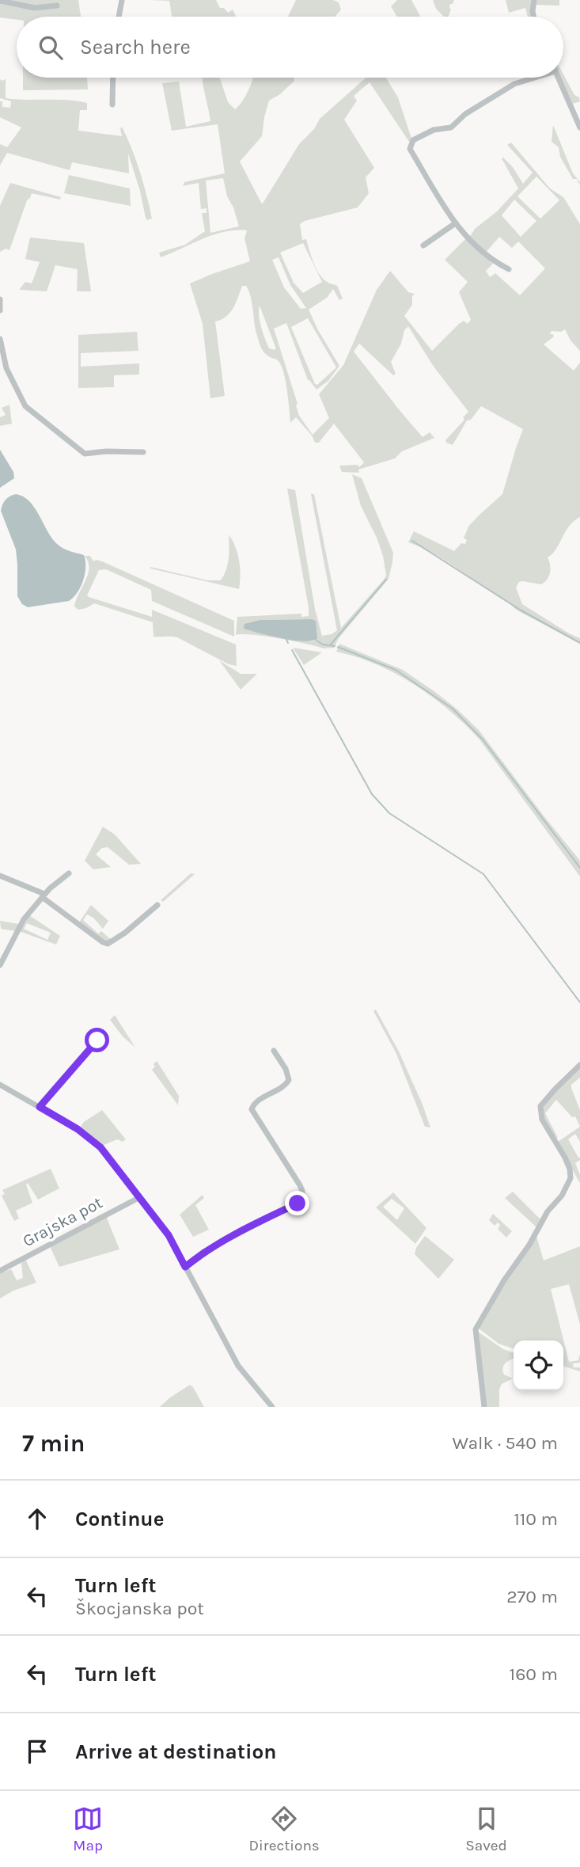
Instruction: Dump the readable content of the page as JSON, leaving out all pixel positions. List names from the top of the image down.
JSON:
{
  "streets": {
    "street": ["Grajska pot"]
  },
  "page": {
    "search": "Search here",
    "heading": ["7 min", "Walk · 540 m"],
    "list": [
      ["Continue", "110 m"],
      ["Turn left", "Škocjanska pot", "270 m"],
      ["Turn left", "160 m"],
      "Arrive at destination"
    ],
    "nav": ["Map", "Directions", "Saved"]
  }
}
